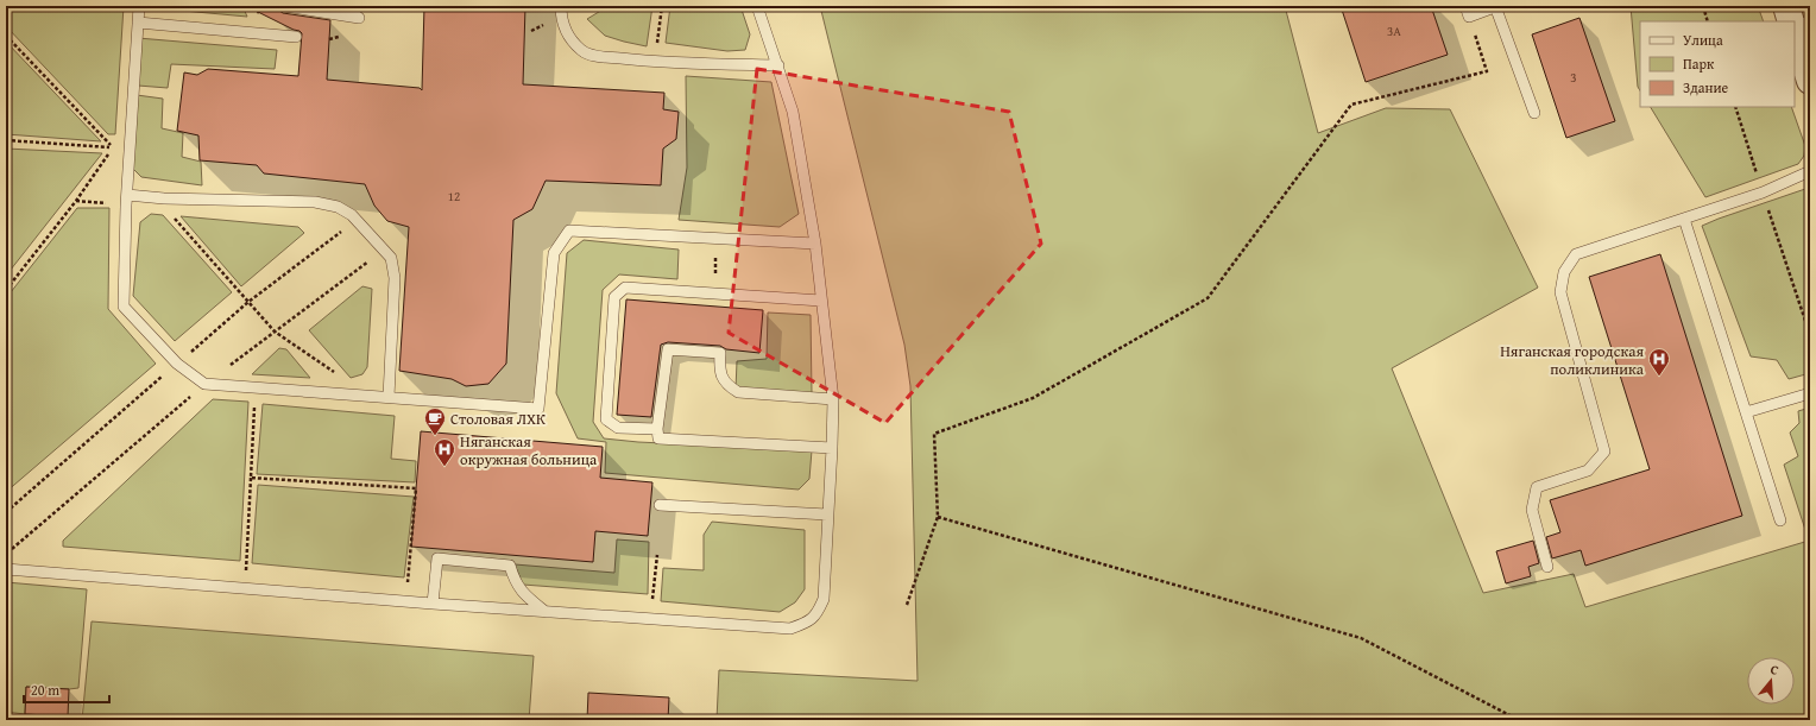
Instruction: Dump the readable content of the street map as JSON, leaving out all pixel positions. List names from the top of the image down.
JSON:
{
  "places": {
    "hospital": ["Няганская городская поликлиника", "Няганская окружная больница"],
    "cafe": ["Столовая ЛХК"]
  },
  "house_numbers": ["3А", "3", "12"],
  "legend": ["Улица", "Парк", "Здание"],
  "scale_bar": "20 m",
  "north": "top"
}
